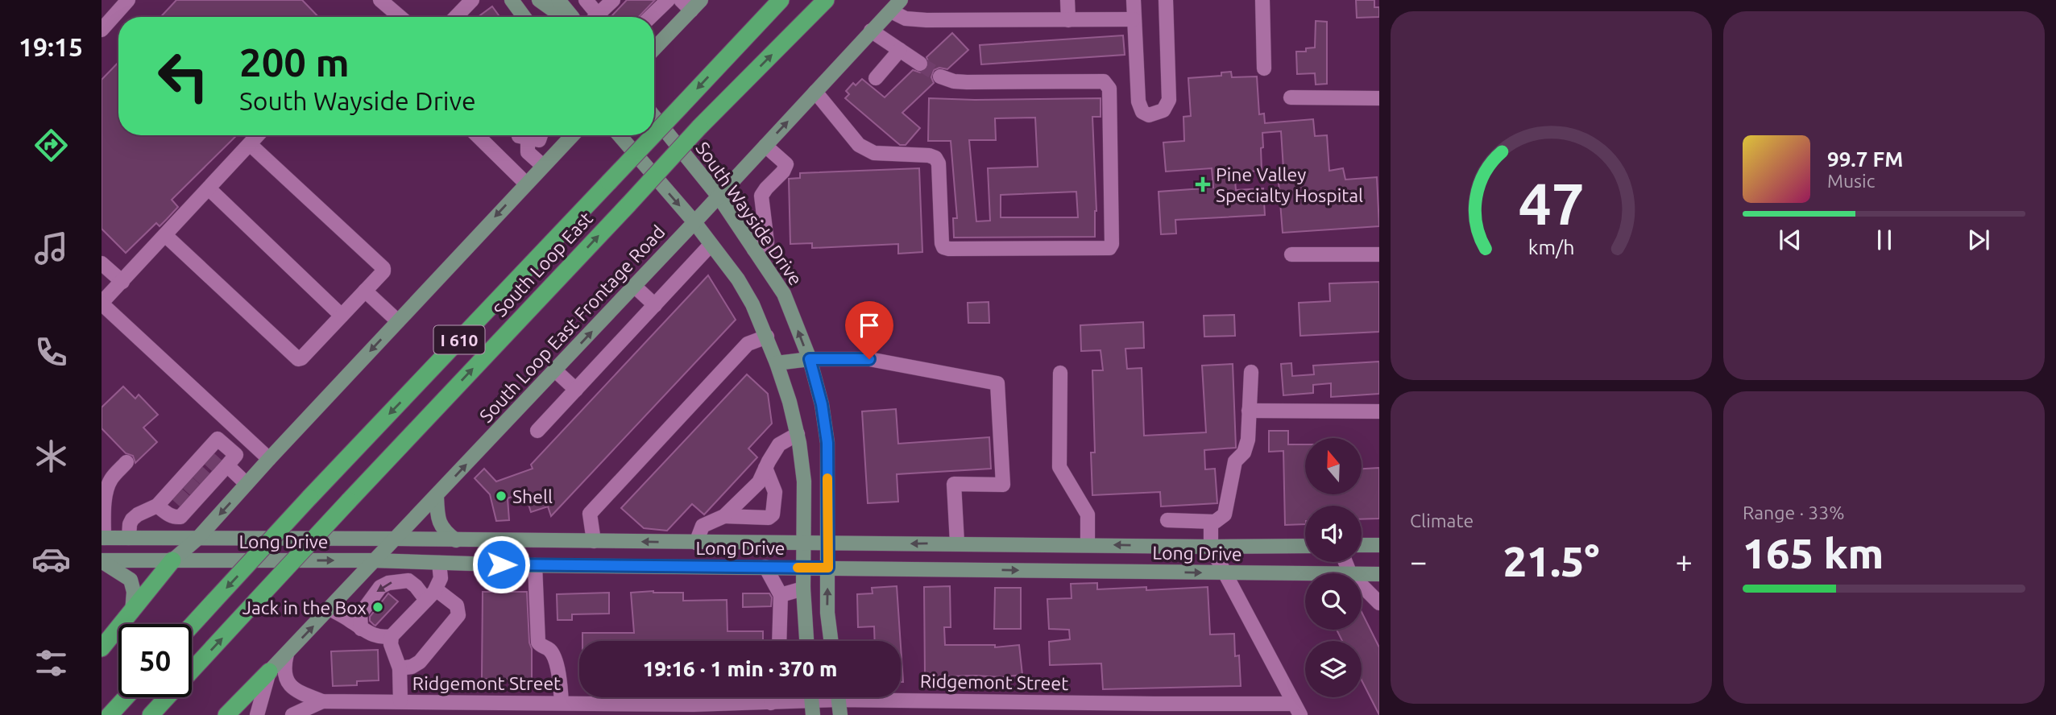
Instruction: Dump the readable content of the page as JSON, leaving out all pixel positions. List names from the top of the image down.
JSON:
{
  "streets": {
    "highway": ["South Loop East", "I 610"],
    "main road": ["South Wayside Drive", "South Loop East Frontage Road", "Long Drive"],
    "street": ["Ridgemont Street"]
  },
  "crossings": [
    ["South Wayside Drive", "South Loop East Frontage Road"],
    ["South Wayside Drive", "Long Drive"],
    ["South Loop East Frontage Road", "Long Drive"],
    ["South Loop East Frontage Road", "Ridgemont Street"]
  ],
  "one_way": ["South Loop East Frontage Road"],
  "places": {
    "health": ["Pine Valley Specialty Hospital"],
    "other": ["Shell", "Jack in the Box"]
  },
  "north": "top",
  "page": {
    "tabs": "19:15",
    "turn": ["200 m", "South Wayside Drive"],
    "song": ["99.7 FM", "Music"],
    "tile": [
      "Climate",
      ["Range · 33%", "165 km"]
    ],
    "heat": ["−", "21.5°", "+"],
    "limit": "50",
    "trip": "19:16 · 1 min · 370 m",
    "gauge": ["47", "km/h"]
  }
}
